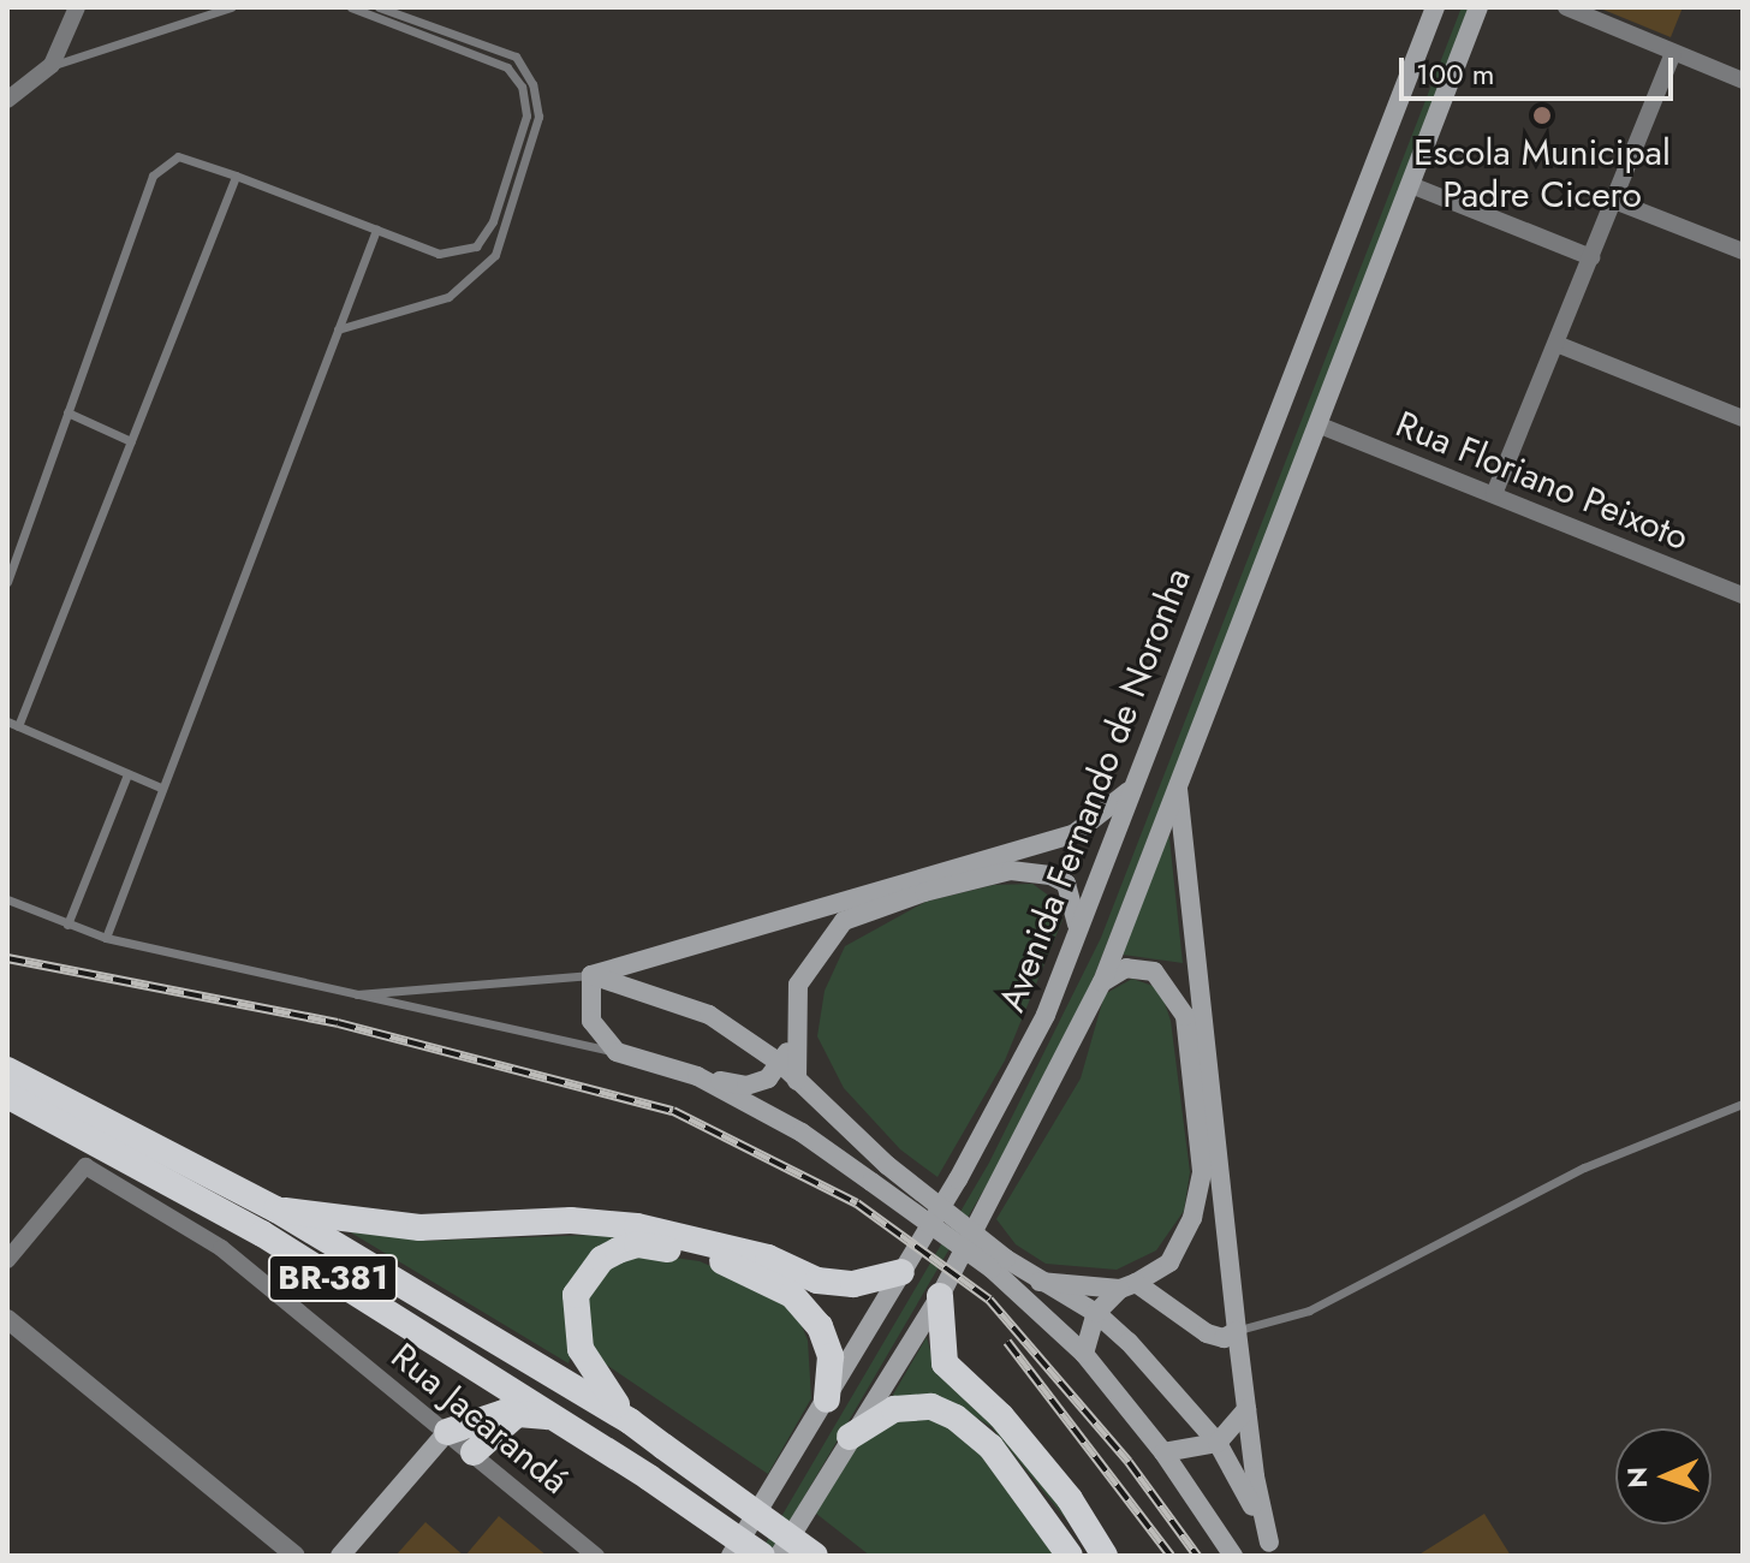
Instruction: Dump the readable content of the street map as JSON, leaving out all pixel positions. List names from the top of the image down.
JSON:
{
  "streets": {
    "highway": ["BR-381"],
    "main road": ["Avenida Fernando de Noronha"],
    "street": ["Rua Floriano Peixoto", "Rua Jacarandá"]
  },
  "crossings": [
    ["Rua Floriano Peixoto", "Avenida Fernando de Noronha"]
  ],
  "places": ["Escola Municipal Padre Cicero"],
  "scale_bar": "100 m",
  "north": "left"
}
